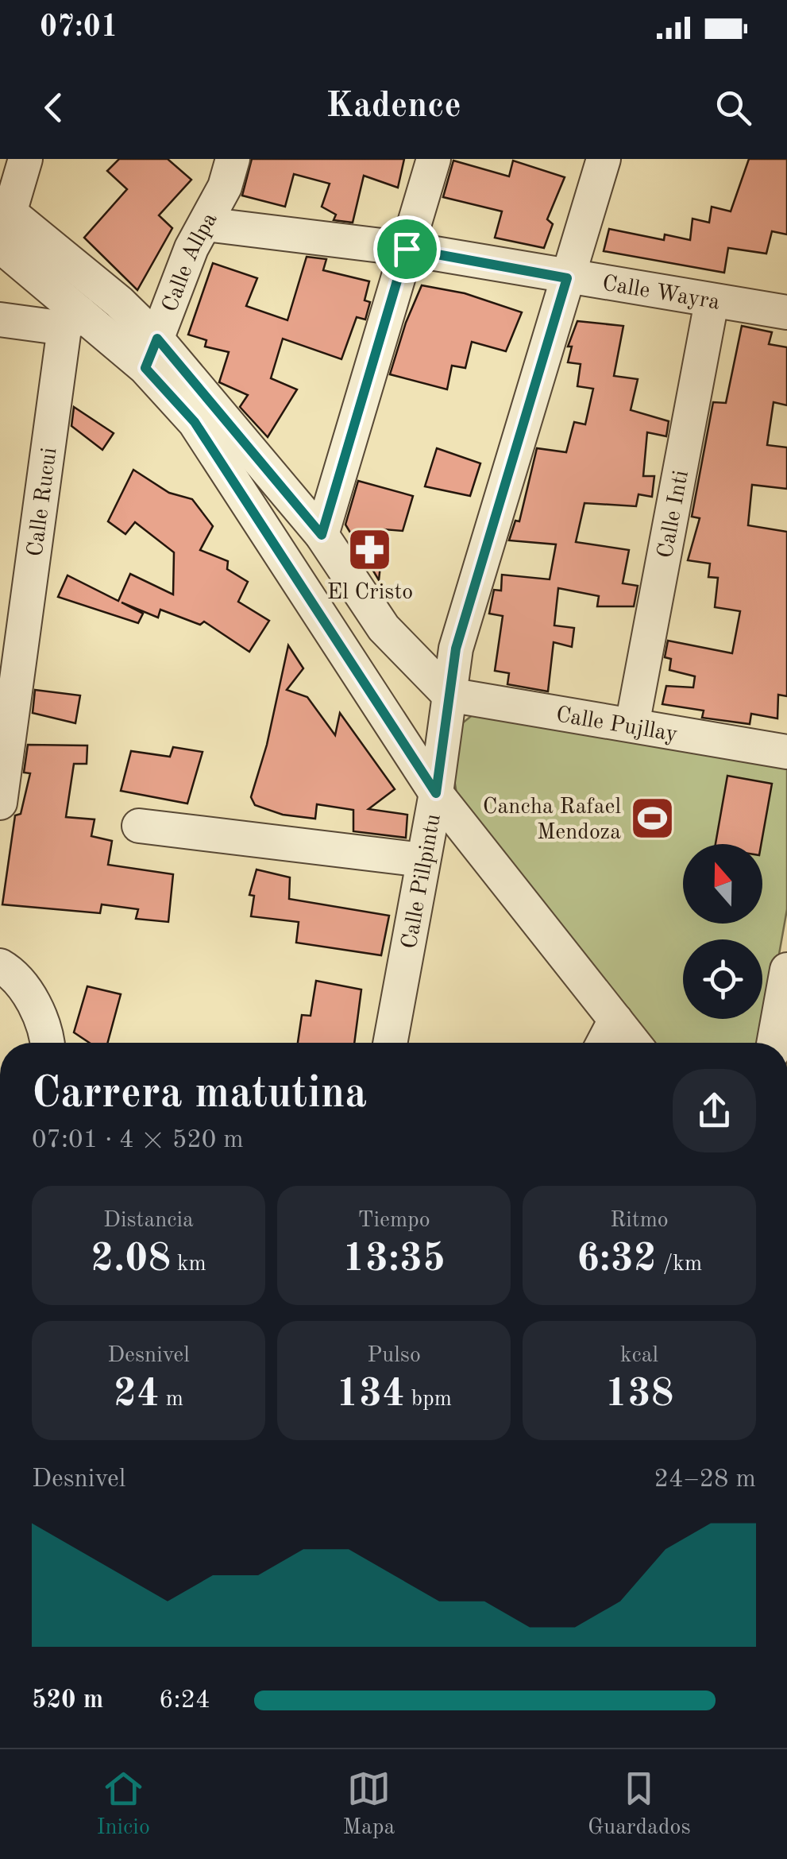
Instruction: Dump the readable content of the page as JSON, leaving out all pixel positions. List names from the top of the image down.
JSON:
{
  "streets": {
    "street": [
      "Calle Allpa",
      "Calle Wayra",
      "Calle Rucui",
      "Calle Inti",
      "Calle Pujllay",
      "Calle Pillpintu"
    ]
  },
  "crossings": [
    ["Calle Allpa", "Calle Wayra"],
    ["Calle Wayra", "Calle Inti"],
    ["Calle Wayra", "Calle Pillpintu"],
    ["Calle Inti", "Calle Pujllay"],
    ["Calle Pujllay", "Calle Pillpintu"]
  ],
  "places": {
    "pharmacy": ["El Cristo"],
    "sports": ["Cancha Rafael Mendoza"]
  },
  "north": "top",
  "page": {
    "status": "07:01",
    "header": "Kadence",
    "heading": ["Carrera matutina", "07:01 · 4 × 520 m"],
    "stats": [
      ["Distancia", "2.08 km"],
      ["Tiempo", "13:35"],
      ["Ritmo", "6:32 /km"],
      ["Desnivel", "24 m"],
      ["Pulso", "134 bpm"],
      ["kcal", "138"]
    ],
    "chart": ["Desnivel", "24–28 m"],
    "list": [
      {
        "name": "520 m",
        "note": "6:24"
      }
    ],
    "tabs": ["Inicio", "Mapa", "Guardados"]
  }
}
